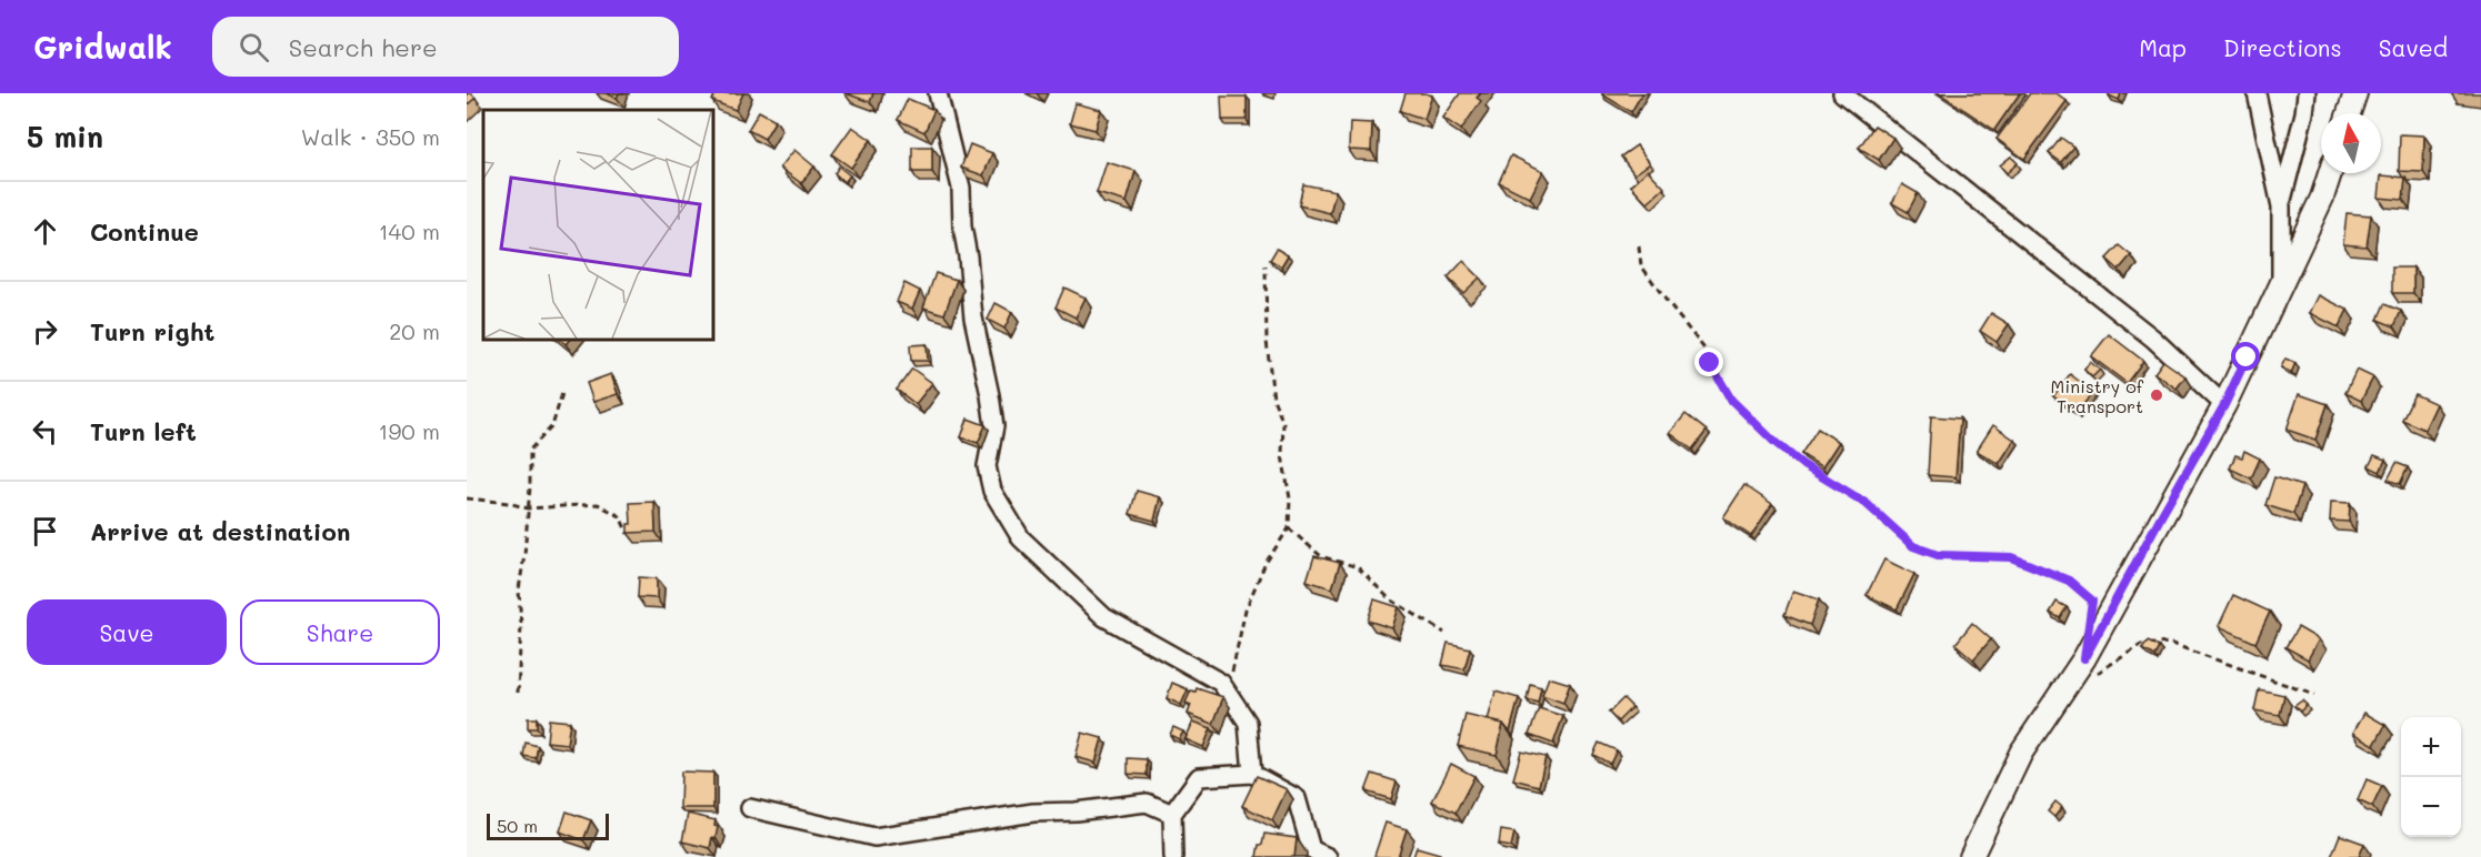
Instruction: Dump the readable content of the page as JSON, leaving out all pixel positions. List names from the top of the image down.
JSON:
{
  "places": ["Ministry of Transport"],
  "scale_bar": "50 m",
  "north": "top",
  "page": {
    "header": "Gridwalk",
    "search": "Search here",
    "nav": ["Map", "Directions", "Saved"],
    "heading": ["5 min", "Walk · 350 m"],
    "list": [
      ["Continue", "140 m"],
      ["Turn right", "20 m"],
      ["Turn left", "190 m"],
      "Arrive at destination"
    ],
    "buttons": ["Save", "Share"],
    "map_buttons": ["+", "−"],
    "scale": "50 m"
  }
}
